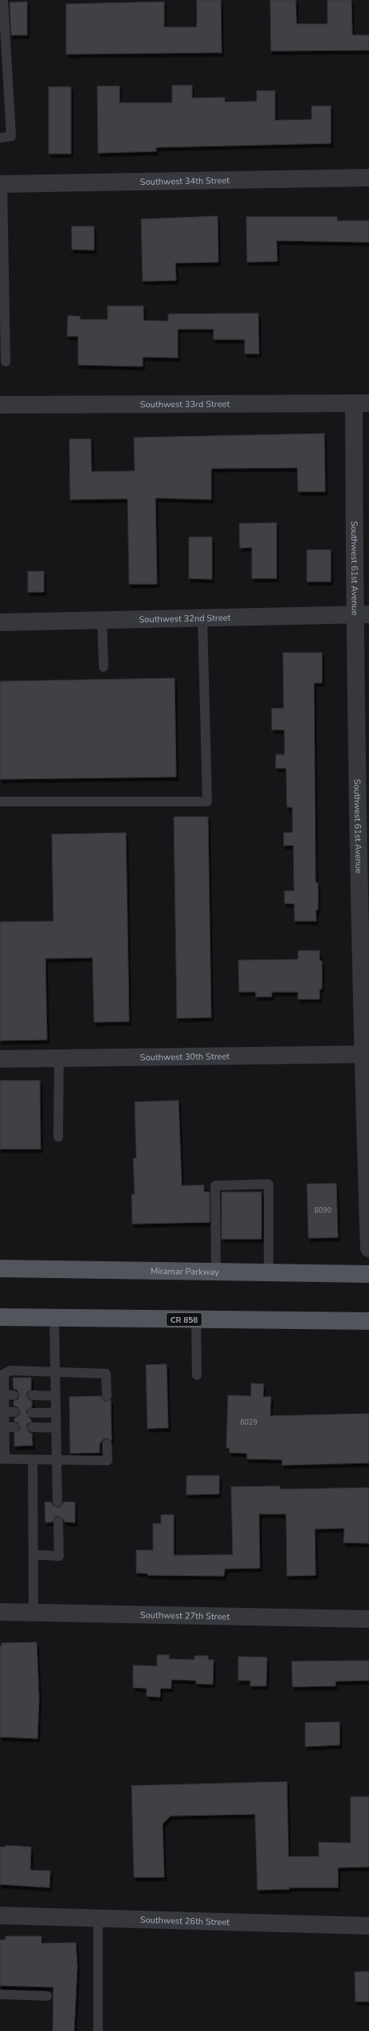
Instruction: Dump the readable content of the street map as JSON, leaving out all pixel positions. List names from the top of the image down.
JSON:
{
  "streets": {
    "main road": ["Miramar Parkway", "CR 858"],
    "street": [
      "Southwest 34th Street",
      "Southwest 33rd Street",
      "Southwest 61st Avenue",
      "Southwest 32nd Street",
      "Southwest 30th Street",
      "Southwest 27th Street",
      "Southwest 26th Street"
    ]
  },
  "crossings": [
    ["Southwest 33rd Street", "Southwest 61st Avenue"],
    ["Southwest 61st Avenue", "Southwest 32nd Street"],
    ["Southwest 61st Avenue", "Southwest 30th Street"]
  ],
  "house_numbers": ["6090", "6029"]
}
